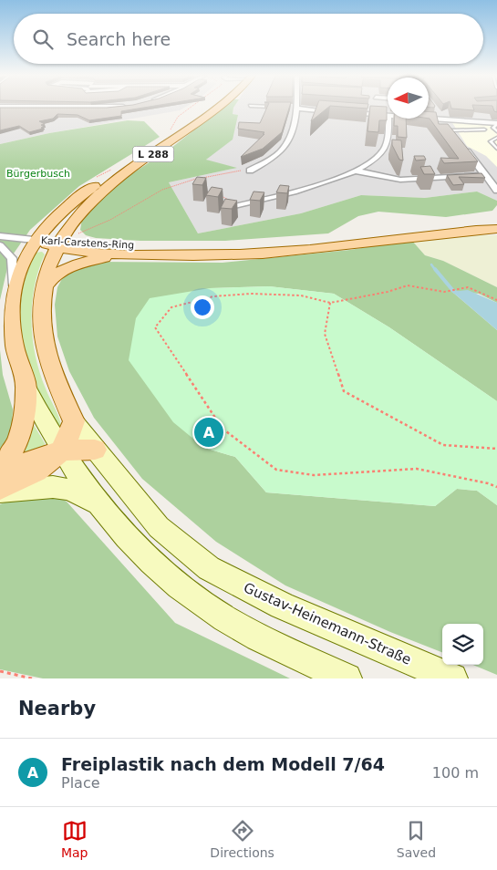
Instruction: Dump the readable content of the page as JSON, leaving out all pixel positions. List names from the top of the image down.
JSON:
{
  "streets": {
    "main road": ["L 288", "Karl-Carstens-Ring", "Gustav-Heinemann-Straße"]
  },
  "crossings": [
    ["L 288", "Karl-Carstens-Ring"],
    ["L 288", "Gustav-Heinemann-Straße"],
    ["Karl-Carstens-Ring", "Gustav-Heinemann-Straße"]
  ],
  "parks": ["Bürgerbusch"],
  "north": "left",
  "page": {
    "search": "Search here",
    "pins": "A",
    "heading": "Nearby",
    "list": [
      {
        "mark": "A",
        "name": "Freiplastik nach dem Modell 7/64",
        "note": "Place",
        "value": "100 m"
      }
    ],
    "nav": ["Map", "Directions", "Saved"]
  }
}
